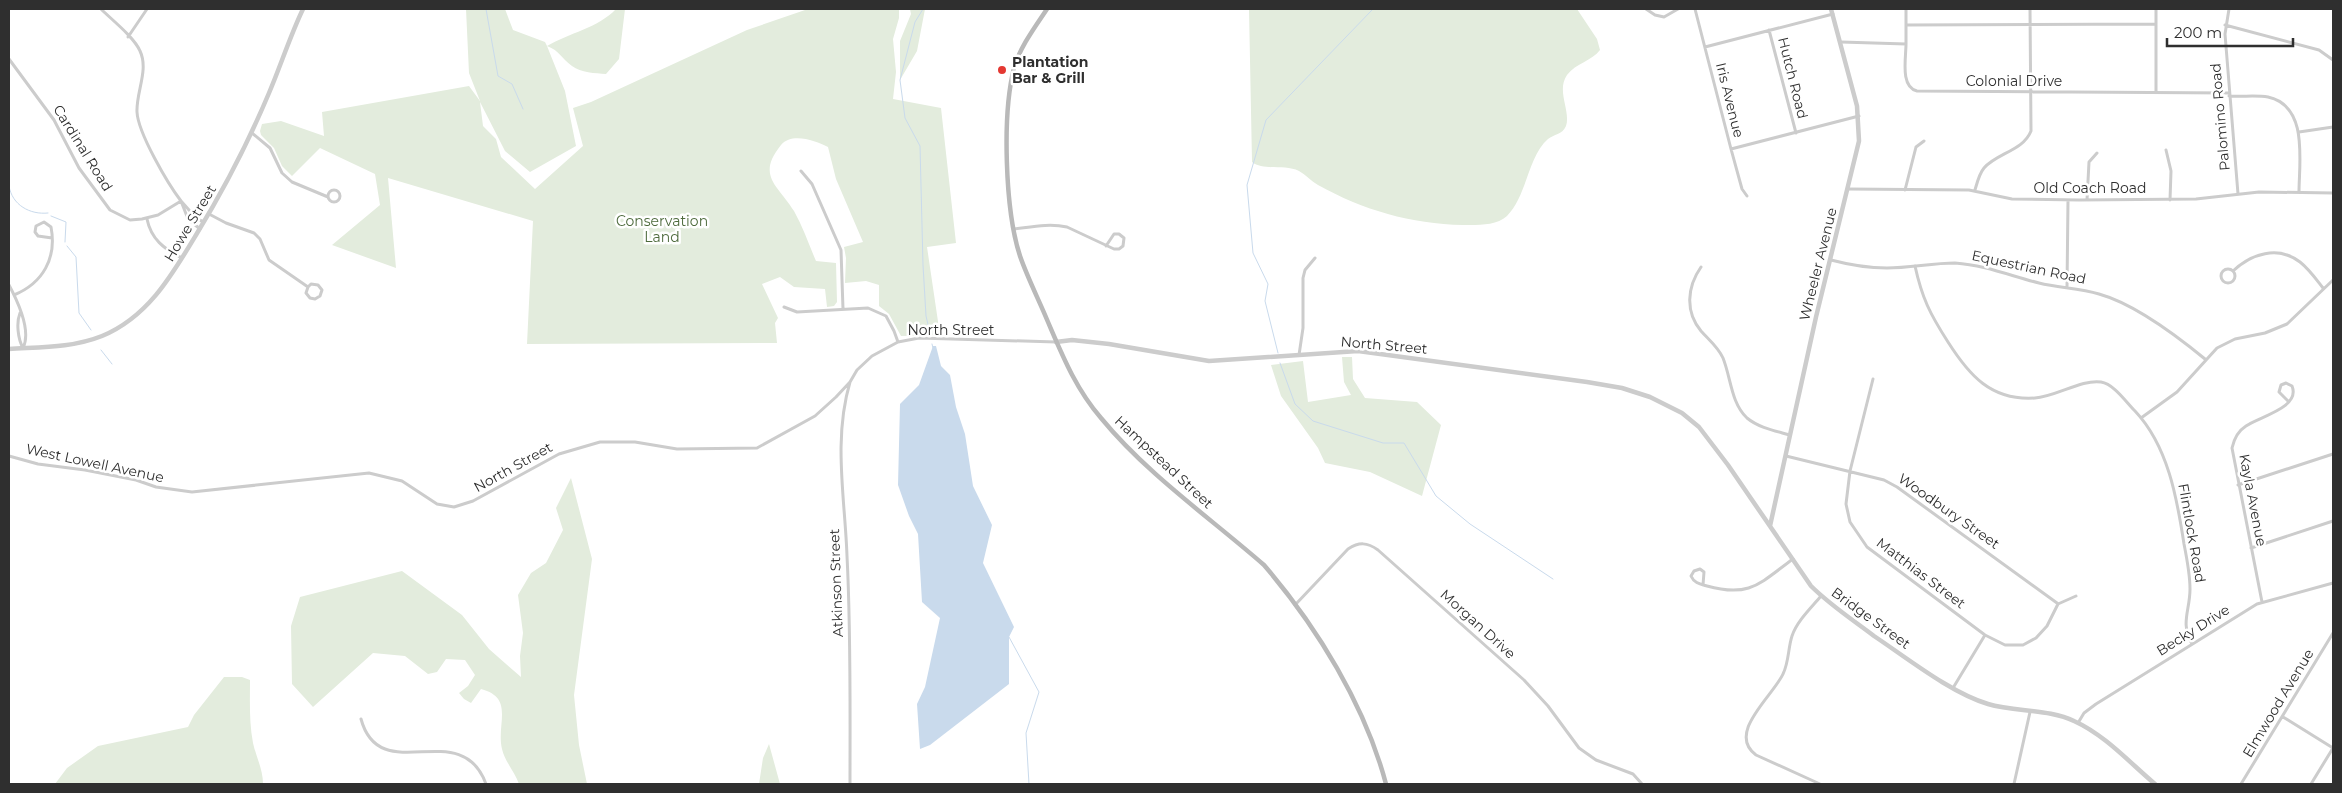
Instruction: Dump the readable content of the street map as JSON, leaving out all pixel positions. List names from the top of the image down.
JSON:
{
  "streets": {
    "main road": ["Hampstead Street"],
    "street": [
      "Hutch Road",
      "Colonial Drive",
      "Iris Avenue",
      "Palomino Road",
      "Cardinal Road",
      "Old Coach Road",
      "Howe Street",
      "Wheeler Avenue",
      "Equestrian Road",
      "North Street",
      "West Lowell Avenue",
      "Kayla Avenue",
      "Woodbury Street",
      "Flintlock Road",
      "Matthias Street",
      "Atkinson Street",
      "Bridge Street",
      "Morgan Drive",
      "Becky Drive",
      "Elmwood Avenue"
    ]
  },
  "crossings": [
    ["Colonial Drive", "Palomino Road"],
    ["Palomino Road", "Old Coach Road"],
    ["Old Coach Road", "Wheeler Avenue"],
    ["Wheeler Avenue", "Equestrian Road"],
    ["Wheeler Avenue", "Woodbury Street"],
    ["Wheeler Avenue", "Bridge Street"],
    ["Equestrian Road", "Flintlock Road"],
    ["North Street", "Hampstead Street"],
    ["North Street", "West Lowell Avenue"],
    ["North Street", "Atkinson Street"],
    ["North Street", "Bridge Street"],
    ["Hampstead Street", "Morgan Drive"],
    ["Kayla Avenue", "Becky Drive"],
    ["Woodbury Street", "Matthias Street"],
    ["Flintlock Road", "Becky Drive"],
    ["Bridge Street", "Becky Drive"]
  ],
  "parks": ["Conservation Land"],
  "places": ["Plantation Bar & Grill"],
  "scale_bar": "200 m"
}
